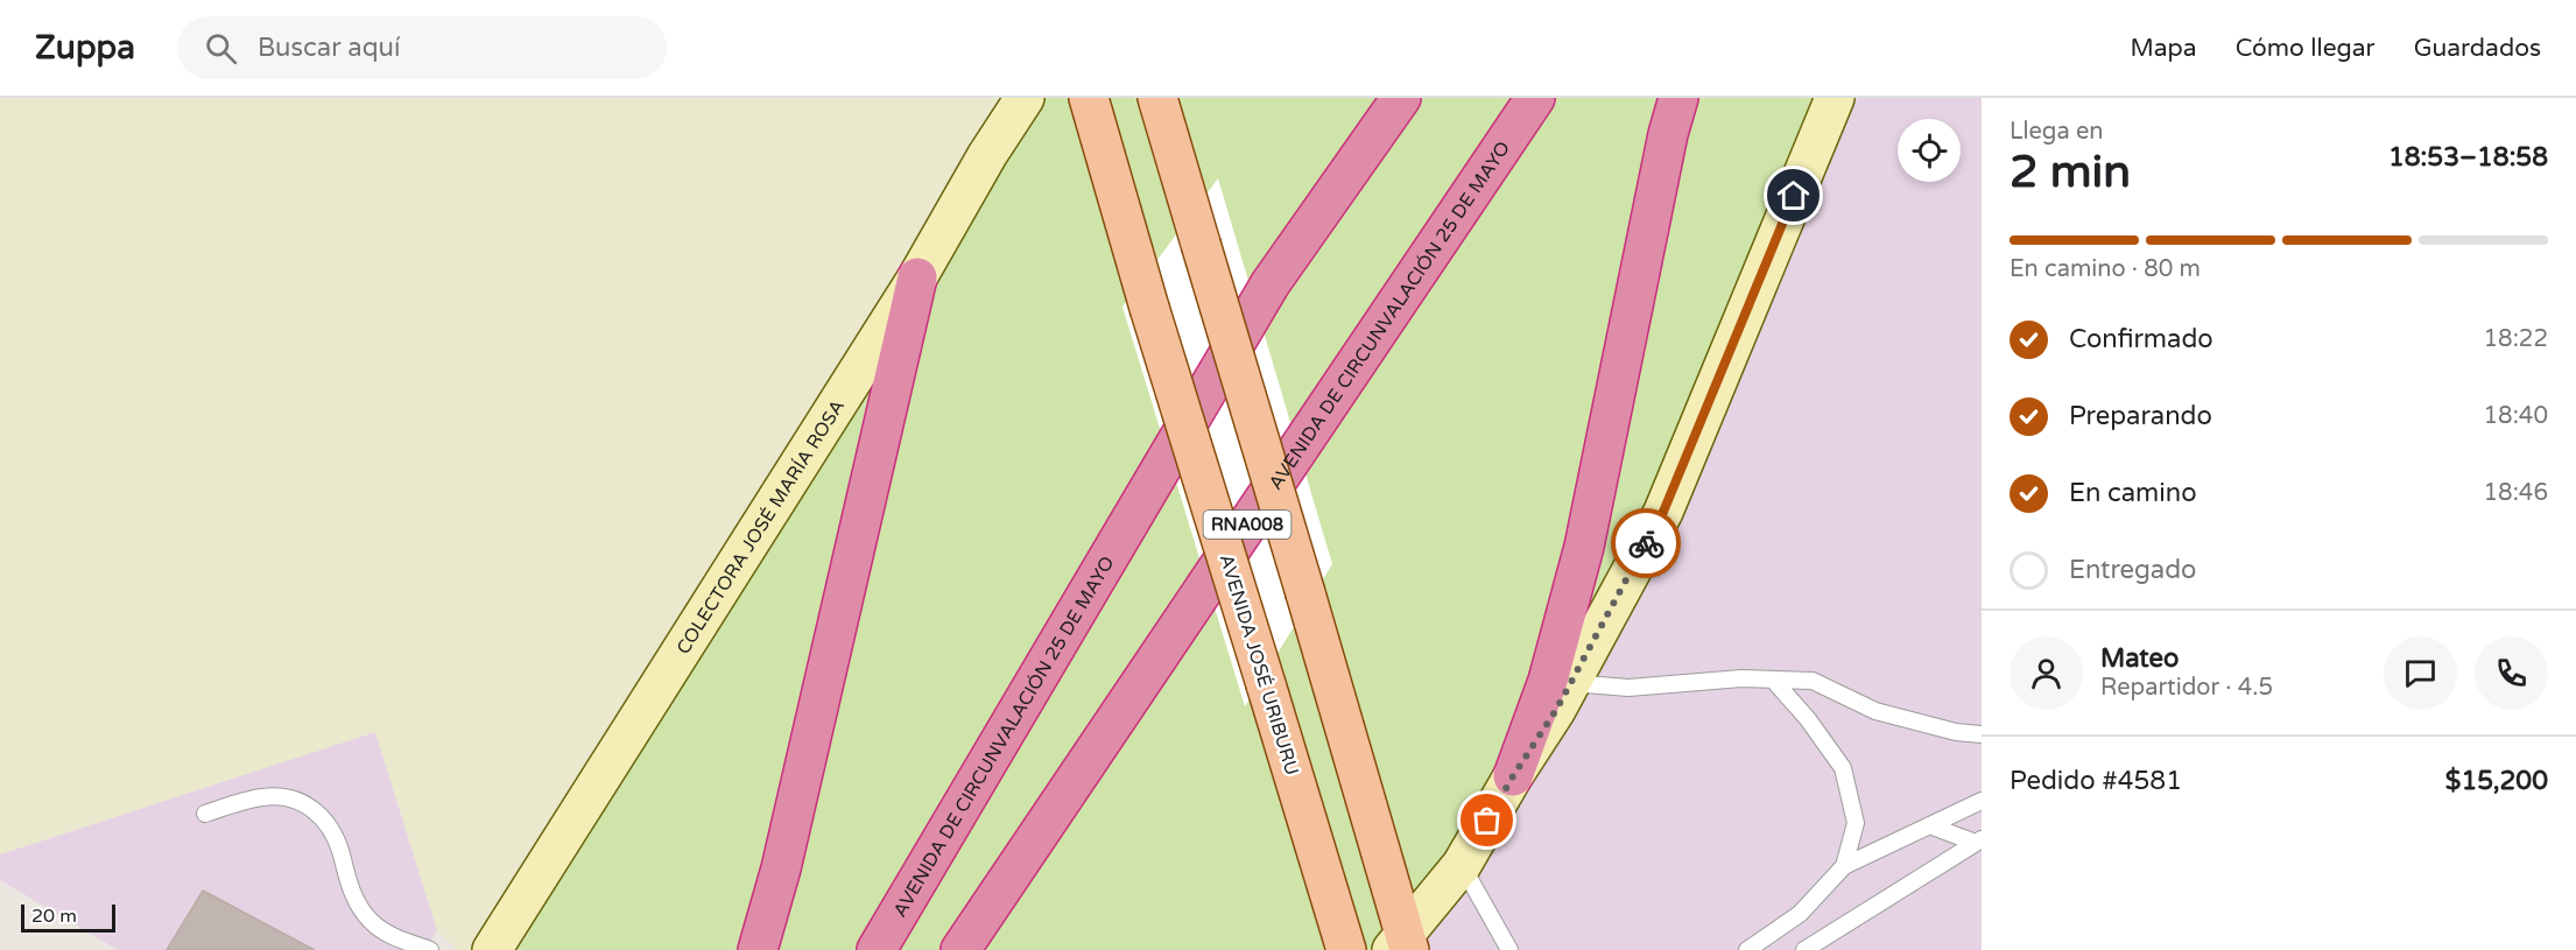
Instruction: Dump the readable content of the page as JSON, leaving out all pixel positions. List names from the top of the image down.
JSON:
{
  "streets": {
    "highway": ["AVENIDA DE CIRCUNVALACIÓN 25 DE MAYO", "RNA008"],
    "main road": ["COLECTORA JOSÉ MARÍA ROSA", "AVENIDA JOSÉ URIBURU"]
  },
  "scale_bar": "20 m",
  "page": {
    "header": "Zuppa",
    "search": "Buscar aquí",
    "nav": ["Mapa", "Cómo llegar", "Guardados"],
    "heading": ["2 min", "Llega en", "18:53–18:58"],
    "panel": [
      "Mateo",
      "Repartidor · 4.5",
      "Pedido #4581",
      "$15,200"
    ],
    "bar": "En camino · 80 m",
    "list": [
      ["Confirmado", "18:22"],
      ["Preparando", "18:40"],
      ["En camino", "18:46"],
      "Entregado"
    ],
    "scale": "20 m"
  }
}
